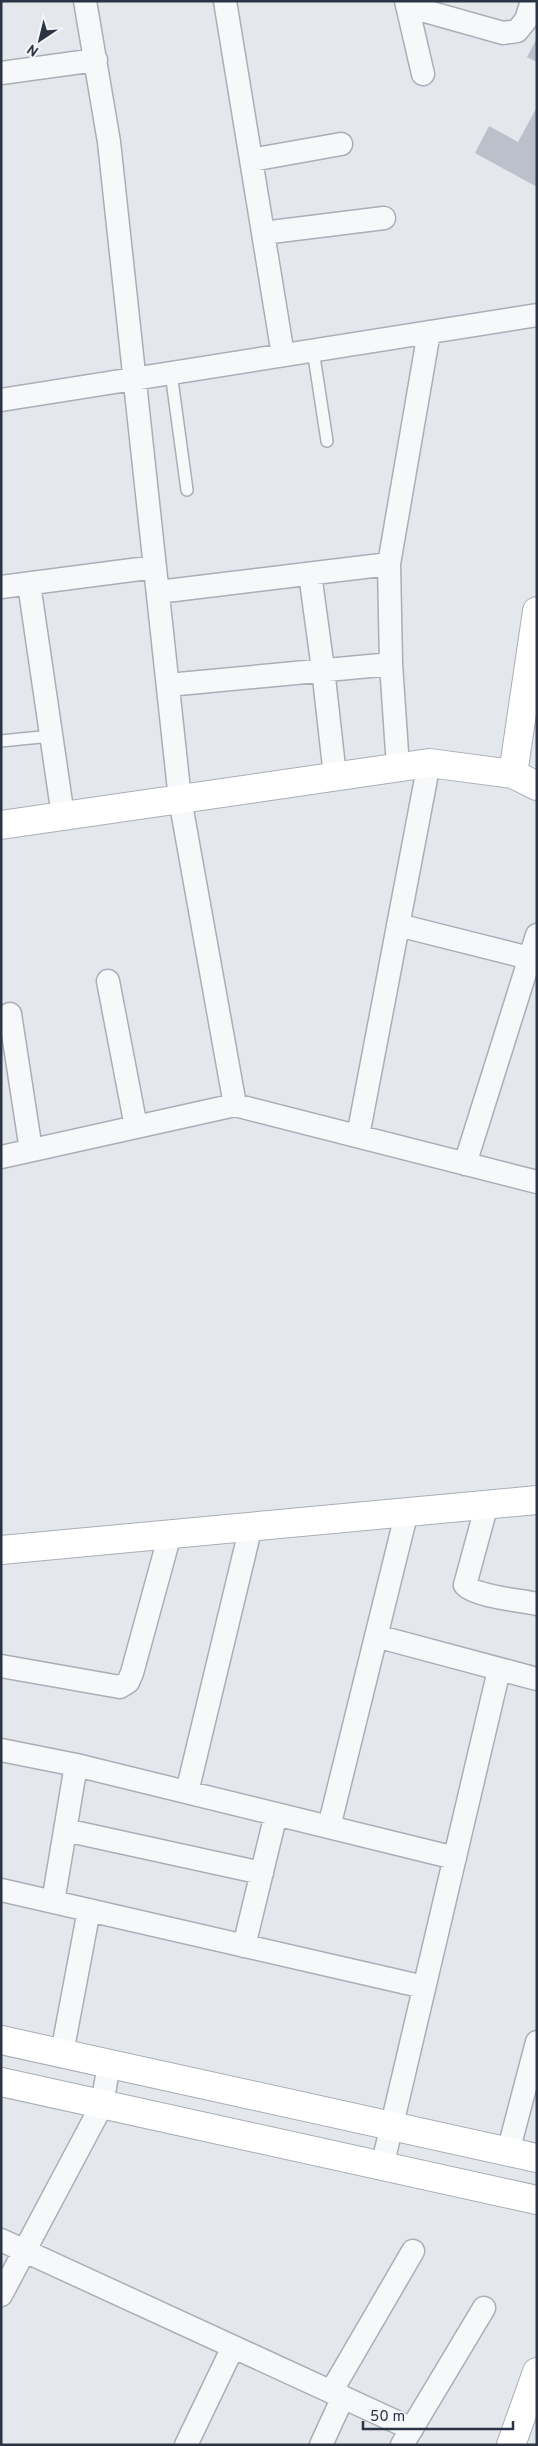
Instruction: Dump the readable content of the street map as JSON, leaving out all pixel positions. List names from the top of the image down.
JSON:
{
  "scale_bar": "50 m",
  "north": "bottom left"
}
